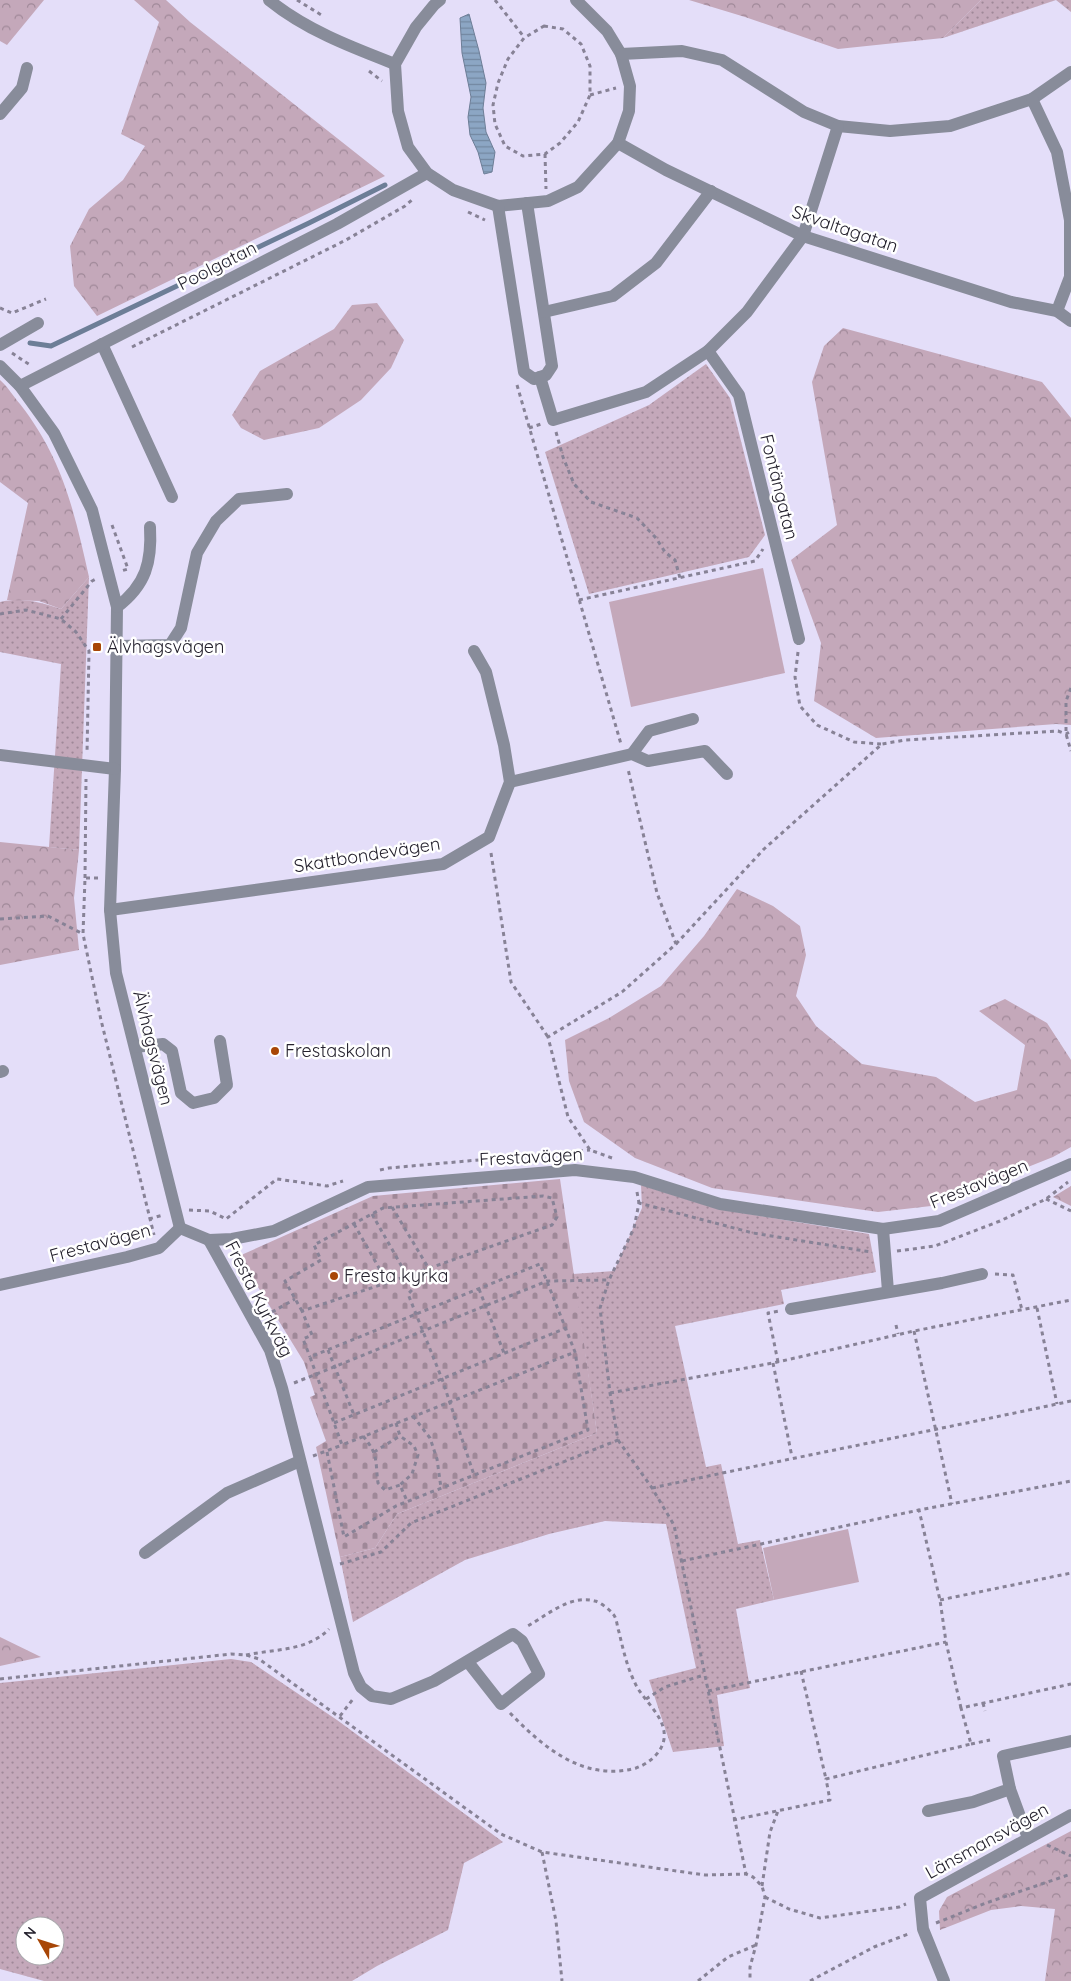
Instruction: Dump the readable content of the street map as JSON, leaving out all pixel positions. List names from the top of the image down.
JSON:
{
  "streets": {
    "street": [
      "Skvaltagatan",
      "Poolgatan",
      "Fontängatan",
      "Skattbondevägen",
      "Älvhagsvägen",
      "Frestavägen",
      "Fresta Kyrkväg",
      "Länsmansvägen"
    ]
  },
  "crossings": [
    ["Poolgatan", "Älvhagsvägen"],
    ["Skattbondevägen", "Älvhagsvägen"],
    ["Älvhagsvägen", "Frestavägen"],
    ["Frestavägen", "Fresta Kyrkväg"]
  ],
  "places": {
    "transit": ["Älvhagsvägen"],
    "other": ["Frestaskolan", "Fresta kyrka"]
  },
  "north": "top left"
}
